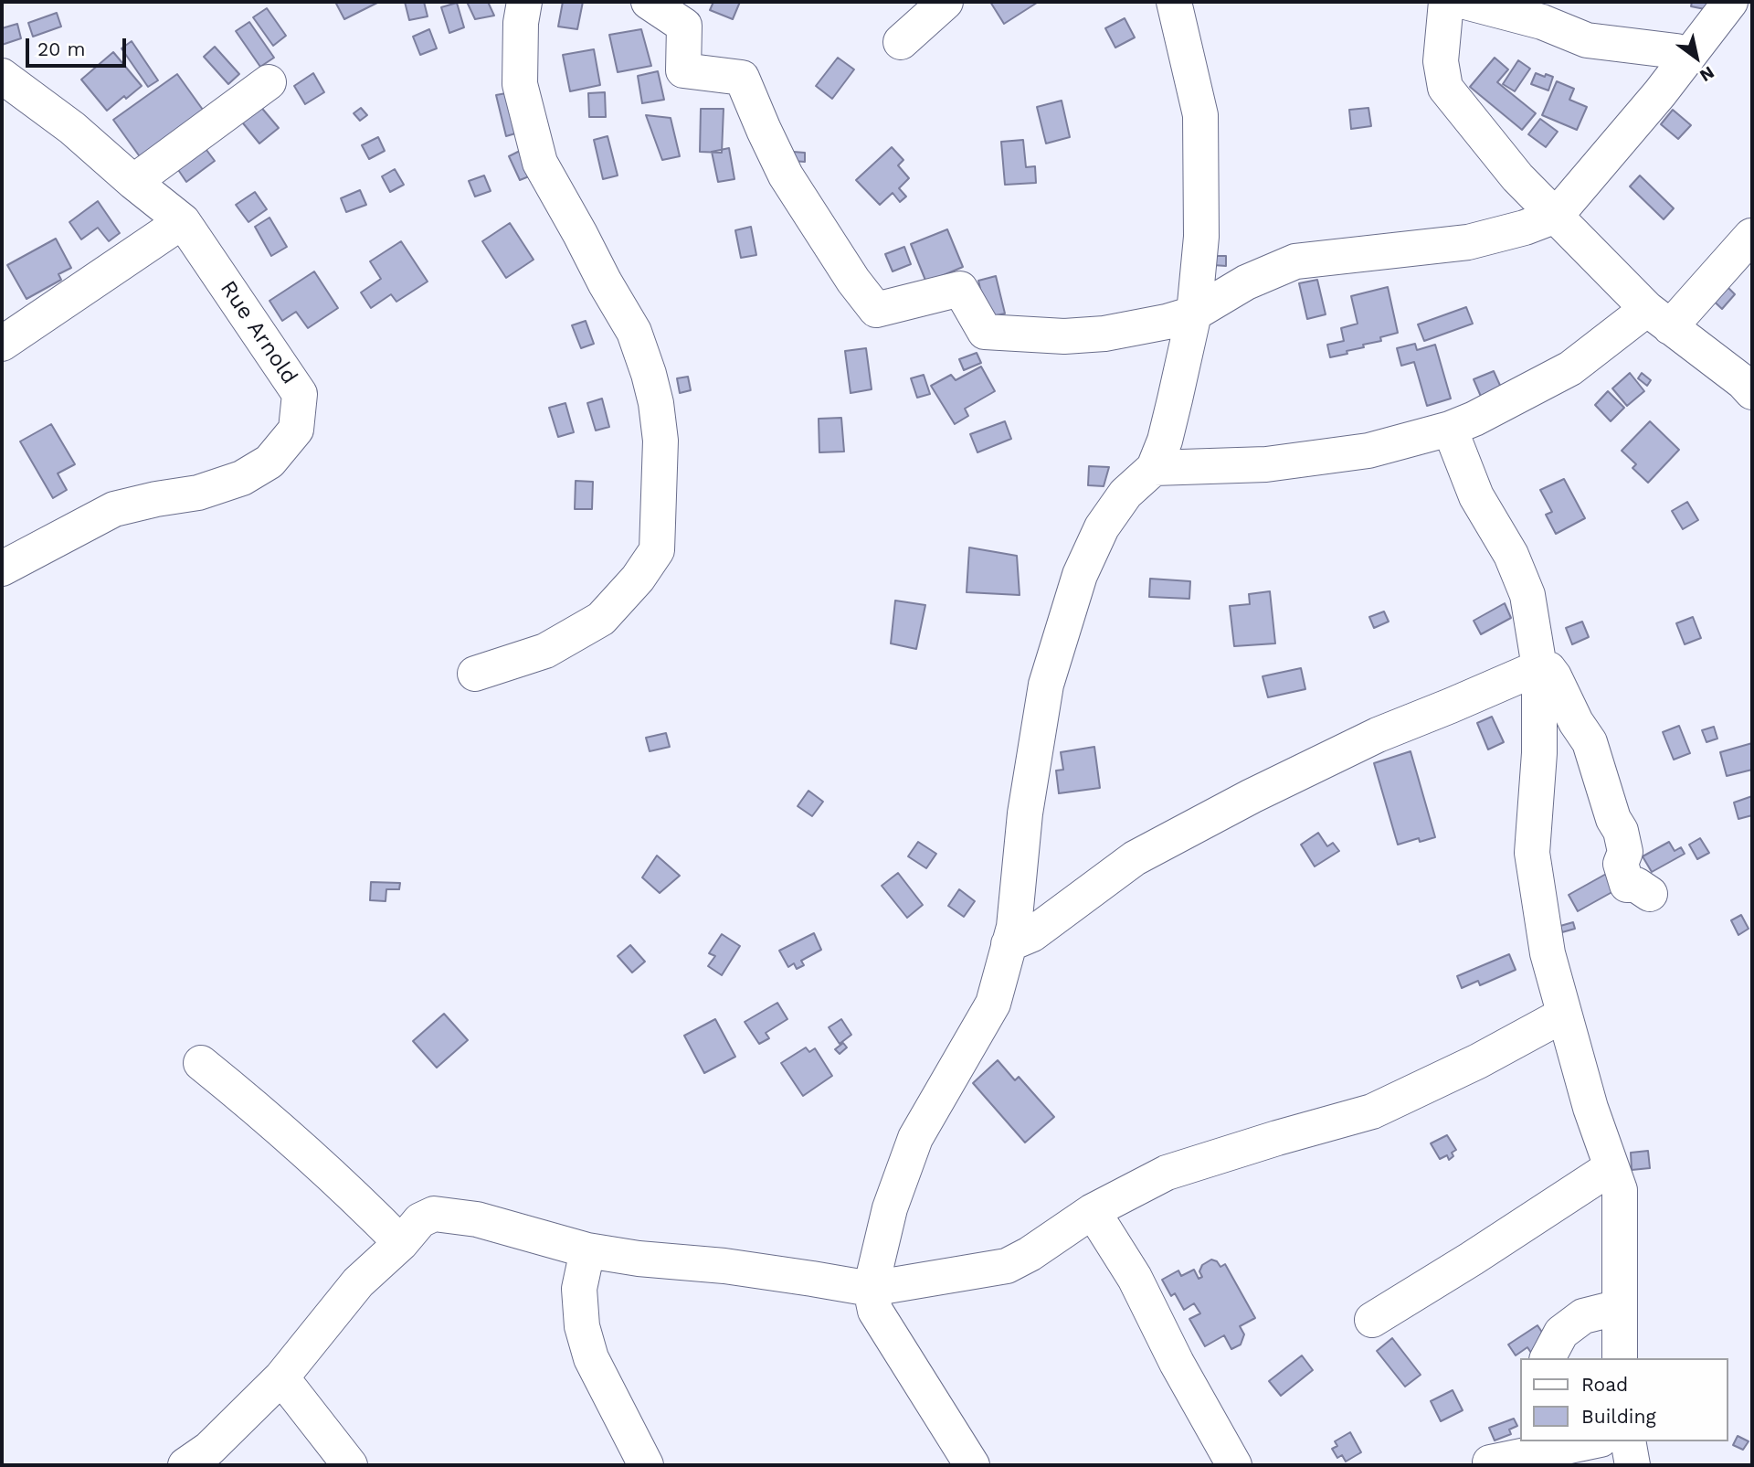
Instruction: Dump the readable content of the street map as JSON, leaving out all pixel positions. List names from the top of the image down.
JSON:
{
  "streets": {
    "street": ["Rue Arnold"]
  },
  "legend": ["Road", "Building"],
  "scale_bar": "20 m",
  "north": "bottom right"
}
